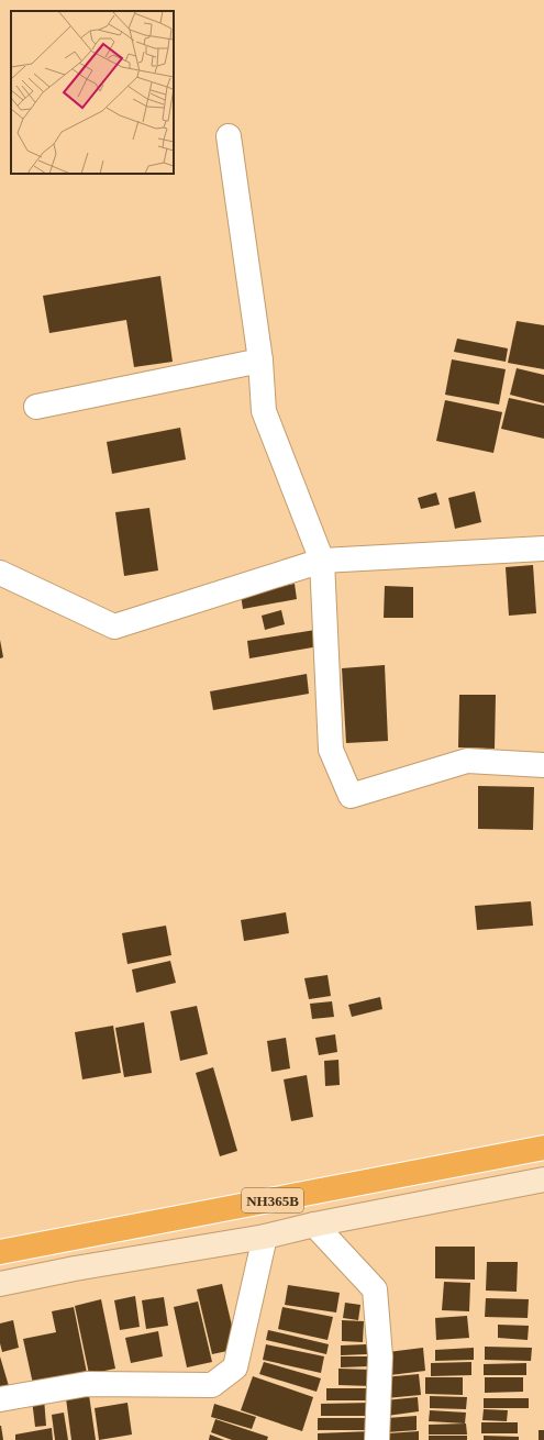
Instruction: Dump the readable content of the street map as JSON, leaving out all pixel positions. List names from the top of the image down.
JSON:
{
  "streets": {
    "highway": ["NH365B"]
  }
}
